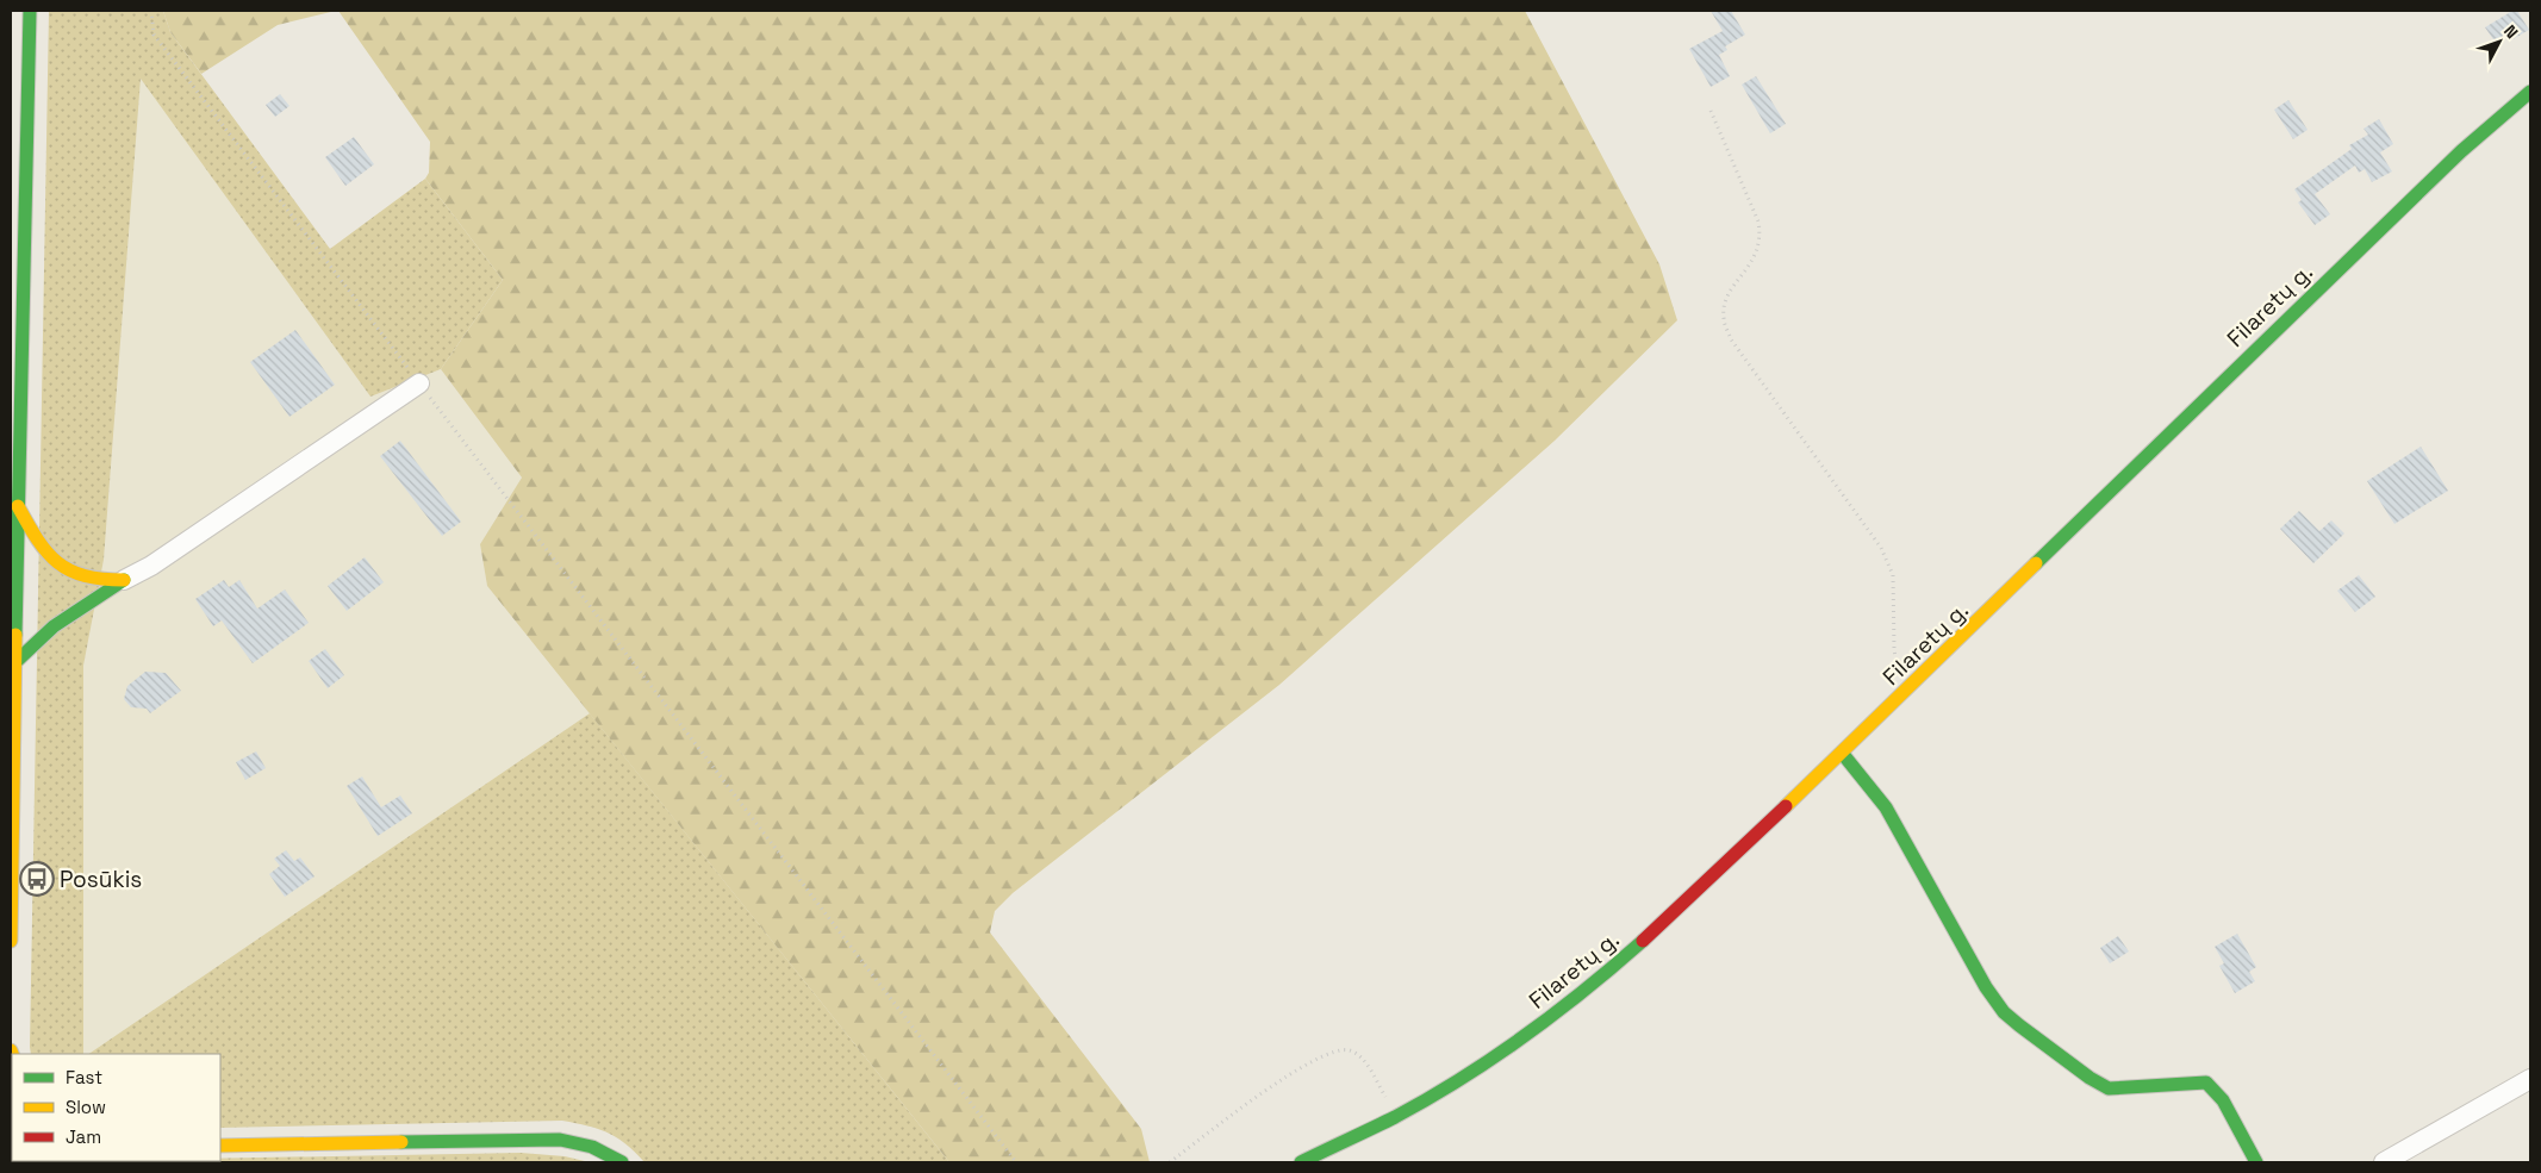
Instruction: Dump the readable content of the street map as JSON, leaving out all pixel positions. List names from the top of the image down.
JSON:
{
  "streets": {
    "main road": ["Filaretų g."]
  },
  "places": {
    "bus stop": ["Posūkis"]
  },
  "legend": ["Fast", "Slow", "Jam"],
  "north": "top right"
}
